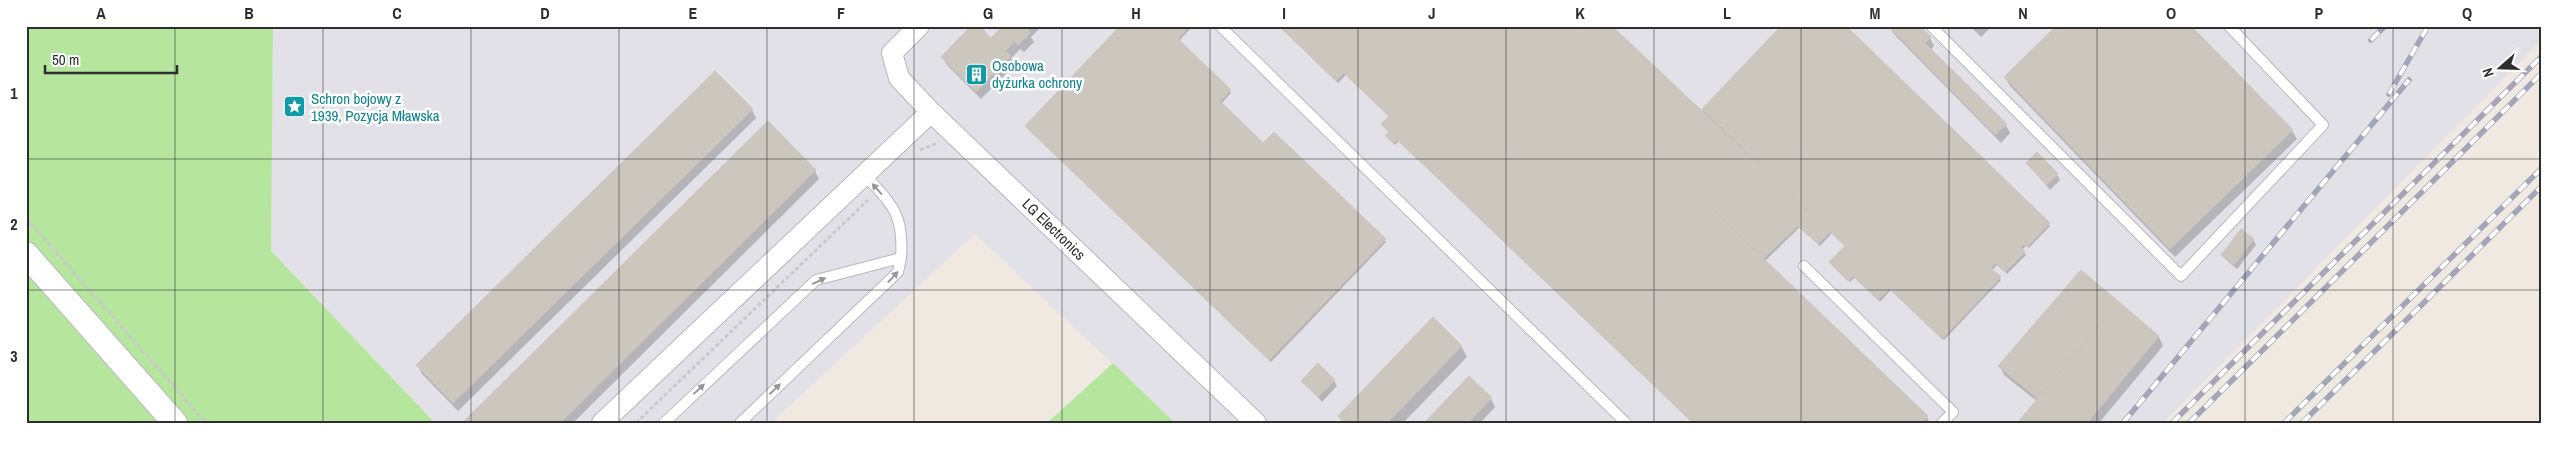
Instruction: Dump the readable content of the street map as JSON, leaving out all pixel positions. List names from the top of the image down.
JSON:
{
  "streets": {
    "street": ["LG Electronics"]
  },
  "places": {
    "building": ["Osobowa dyżurka ochrony"],
    "place": ["Schron bojowy z 1939, Pozycja Mławska"]
  },
  "scale_bar": "50 m",
  "north": "left",
  "grid": {
    "columns": [
      "A",
      "B",
      "C",
      "D",
      "E",
      "F",
      "G",
      "H",
      "I",
      "J",
      "K",
      "L",
      "M",
      "N",
      "O",
      "P",
      "Q"
    ],
    "rows": ["1", "2", "3"]
  }
}
